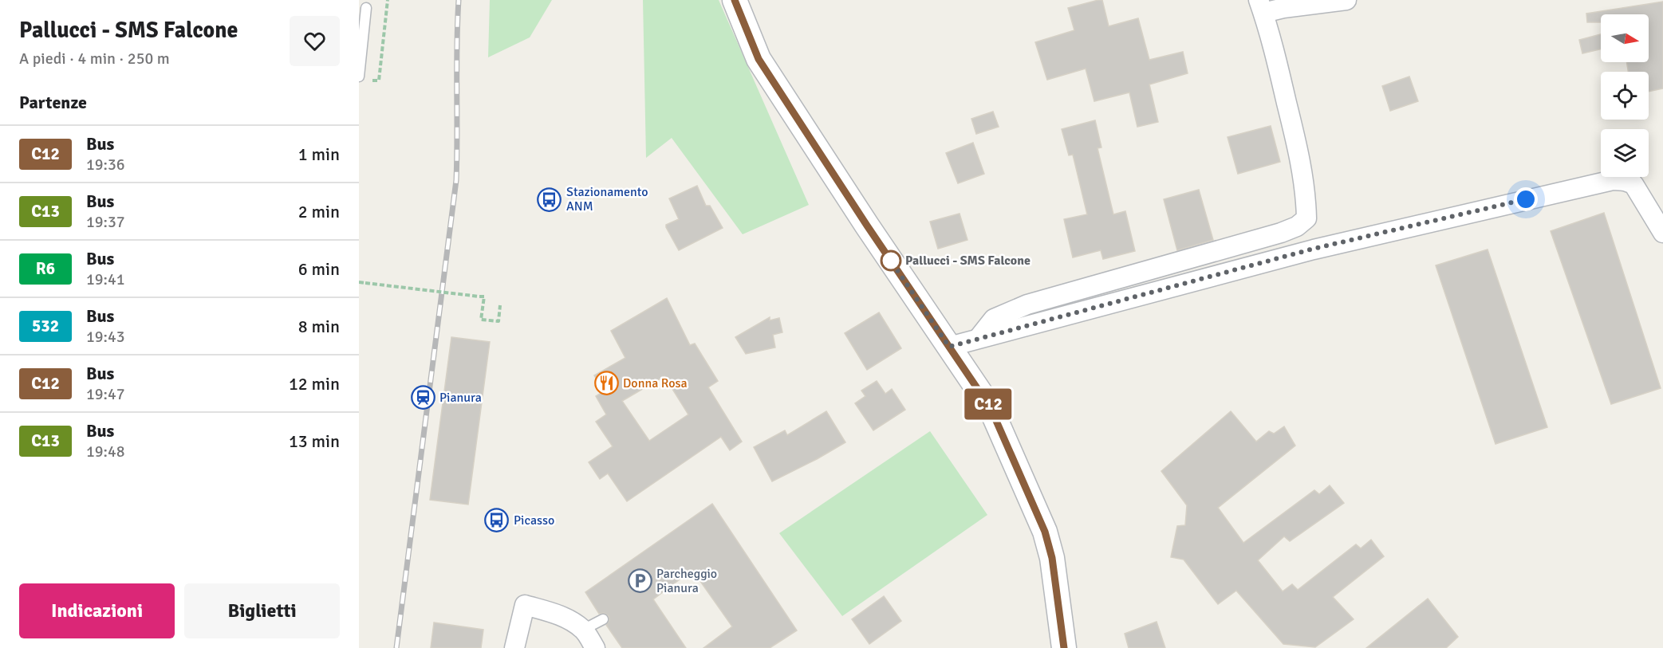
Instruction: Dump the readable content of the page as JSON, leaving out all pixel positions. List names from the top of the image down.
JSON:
{
  "places": {
    "bus stop": ["Stazionamento ANM", "Picasso"],
    "other": ["Pallucci - SMS Falcone"],
    "restaurant": ["Donna Rosa"],
    "station": ["Pianura"],
    "parking": ["Parcheggio Pianura"]
  },
  "lines": ["bus line C12"],
  "north": "right",
  "page": {
    "heading": [
      ["Pallucci - SMS Falcone", "A piedi · 4 min · 250 m"],
      "Partenze"
    ],
    "on_map": "C12",
    "list": [
      {
        "mark": "C12",
        "name": "Bus",
        "note": "19:36",
        "value": "1 min"
      },
      {
        "mark": "C13",
        "name": "Bus",
        "note": "19:37",
        "value": "2 min"
      },
      {
        "mark": "R6",
        "name": "Bus",
        "note": "19:41",
        "value": "6 min"
      },
      {
        "mark": "532",
        "name": "Bus",
        "note": "19:43",
        "value": "8 min"
      },
      {
        "mark": "C12",
        "name": "Bus",
        "note": "19:47",
        "value": "12 min"
      },
      {
        "mark": "C13",
        "name": "Bus",
        "note": "19:48",
        "value": "13 min"
      }
    ],
    "buttons": ["Indicazioni", "Biglietti"]
  }
}
